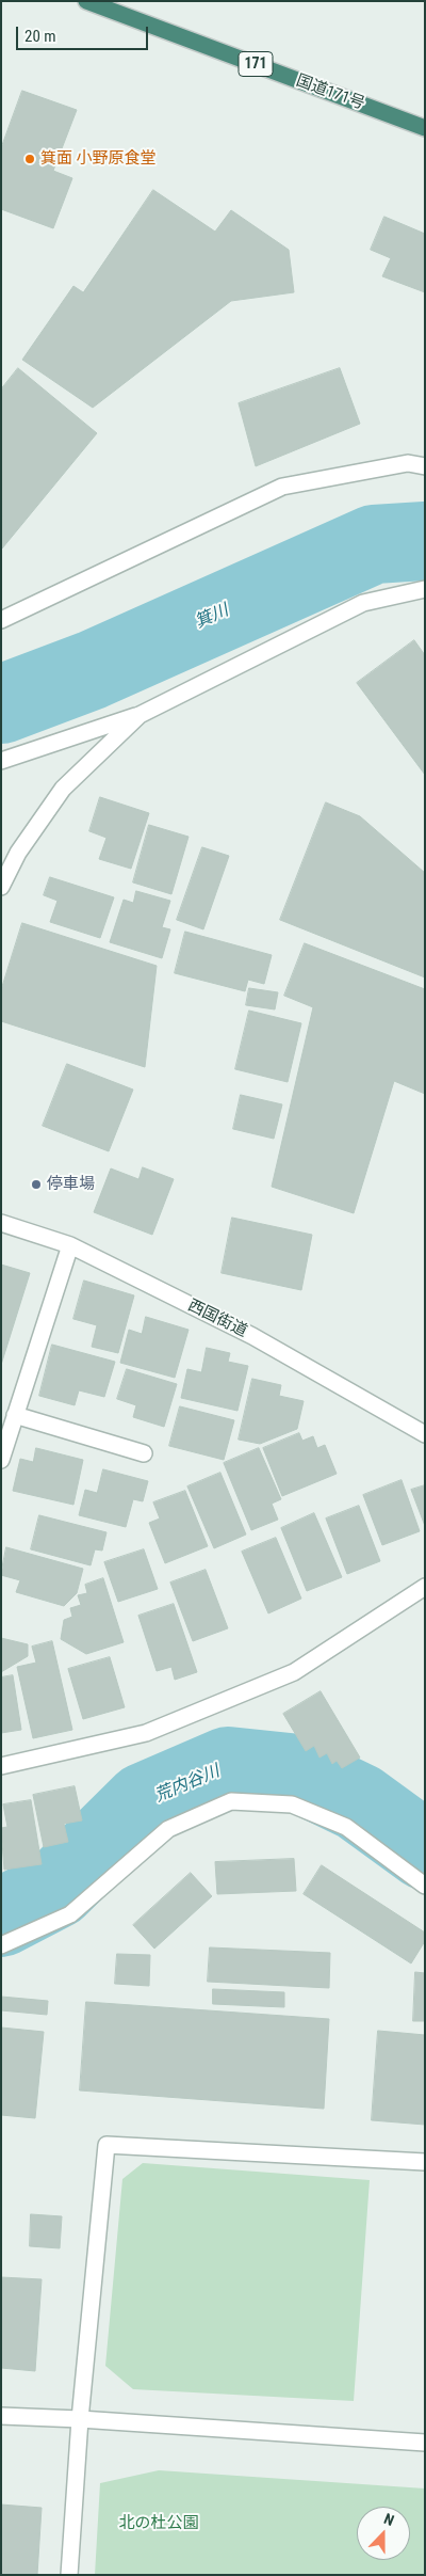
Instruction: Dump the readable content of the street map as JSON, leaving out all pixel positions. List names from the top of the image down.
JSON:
{
  "streets": {
    "highway": ["171", "国道171号"],
    "street": ["西国街道"]
  },
  "water": ["箕川", "荒内谷川"],
  "parks": ["北の杜公園"],
  "places": ["箕面 小野原食堂", "停車場"],
  "scale_bar": "20 m",
  "north": "top"
}
